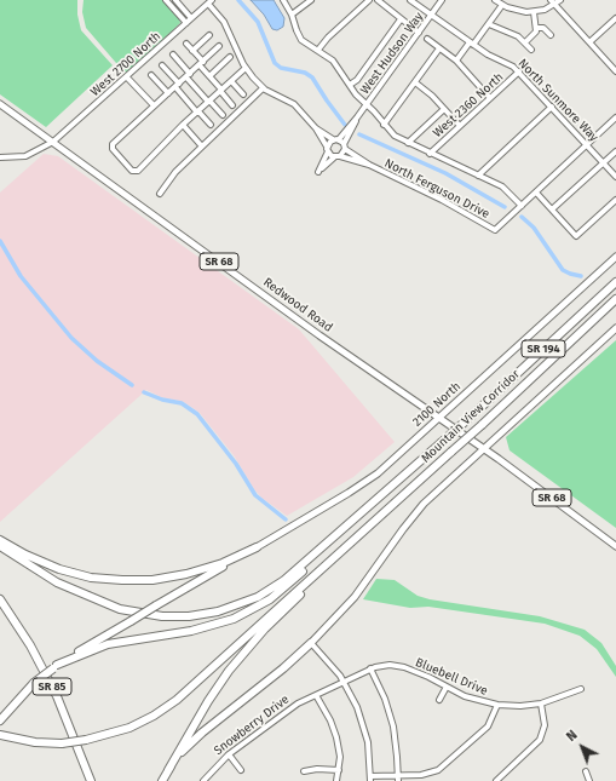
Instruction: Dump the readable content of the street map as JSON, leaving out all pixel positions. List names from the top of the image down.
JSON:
{
  "streets": {
    "highway": ["SR 194", "Mountain View Corridor", "SR 85"],
    "main road": ["SR 68", "Redwood Road", "2100 North"],
    "street": [
      "West Hudson Way",
      "West 2700 North",
      "North Sunmore Way",
      "West 2360 North",
      "North Ferguson Drive",
      "Bluebell Drive",
      "Snowberry Drive"
    ]
  },
  "crossings": [
    ["West Hudson Way", "North Sunmore Way"],
    ["West Hudson Way", "North Ferguson Drive"],
    ["West 2700 North", "Redwood Road"],
    ["North Sunmore Way", "West 2360 North"],
    ["Redwood Road", "2100 North"],
    ["Bluebell Drive", "Snowberry Drive"]
  ],
  "north": "top left"
}
